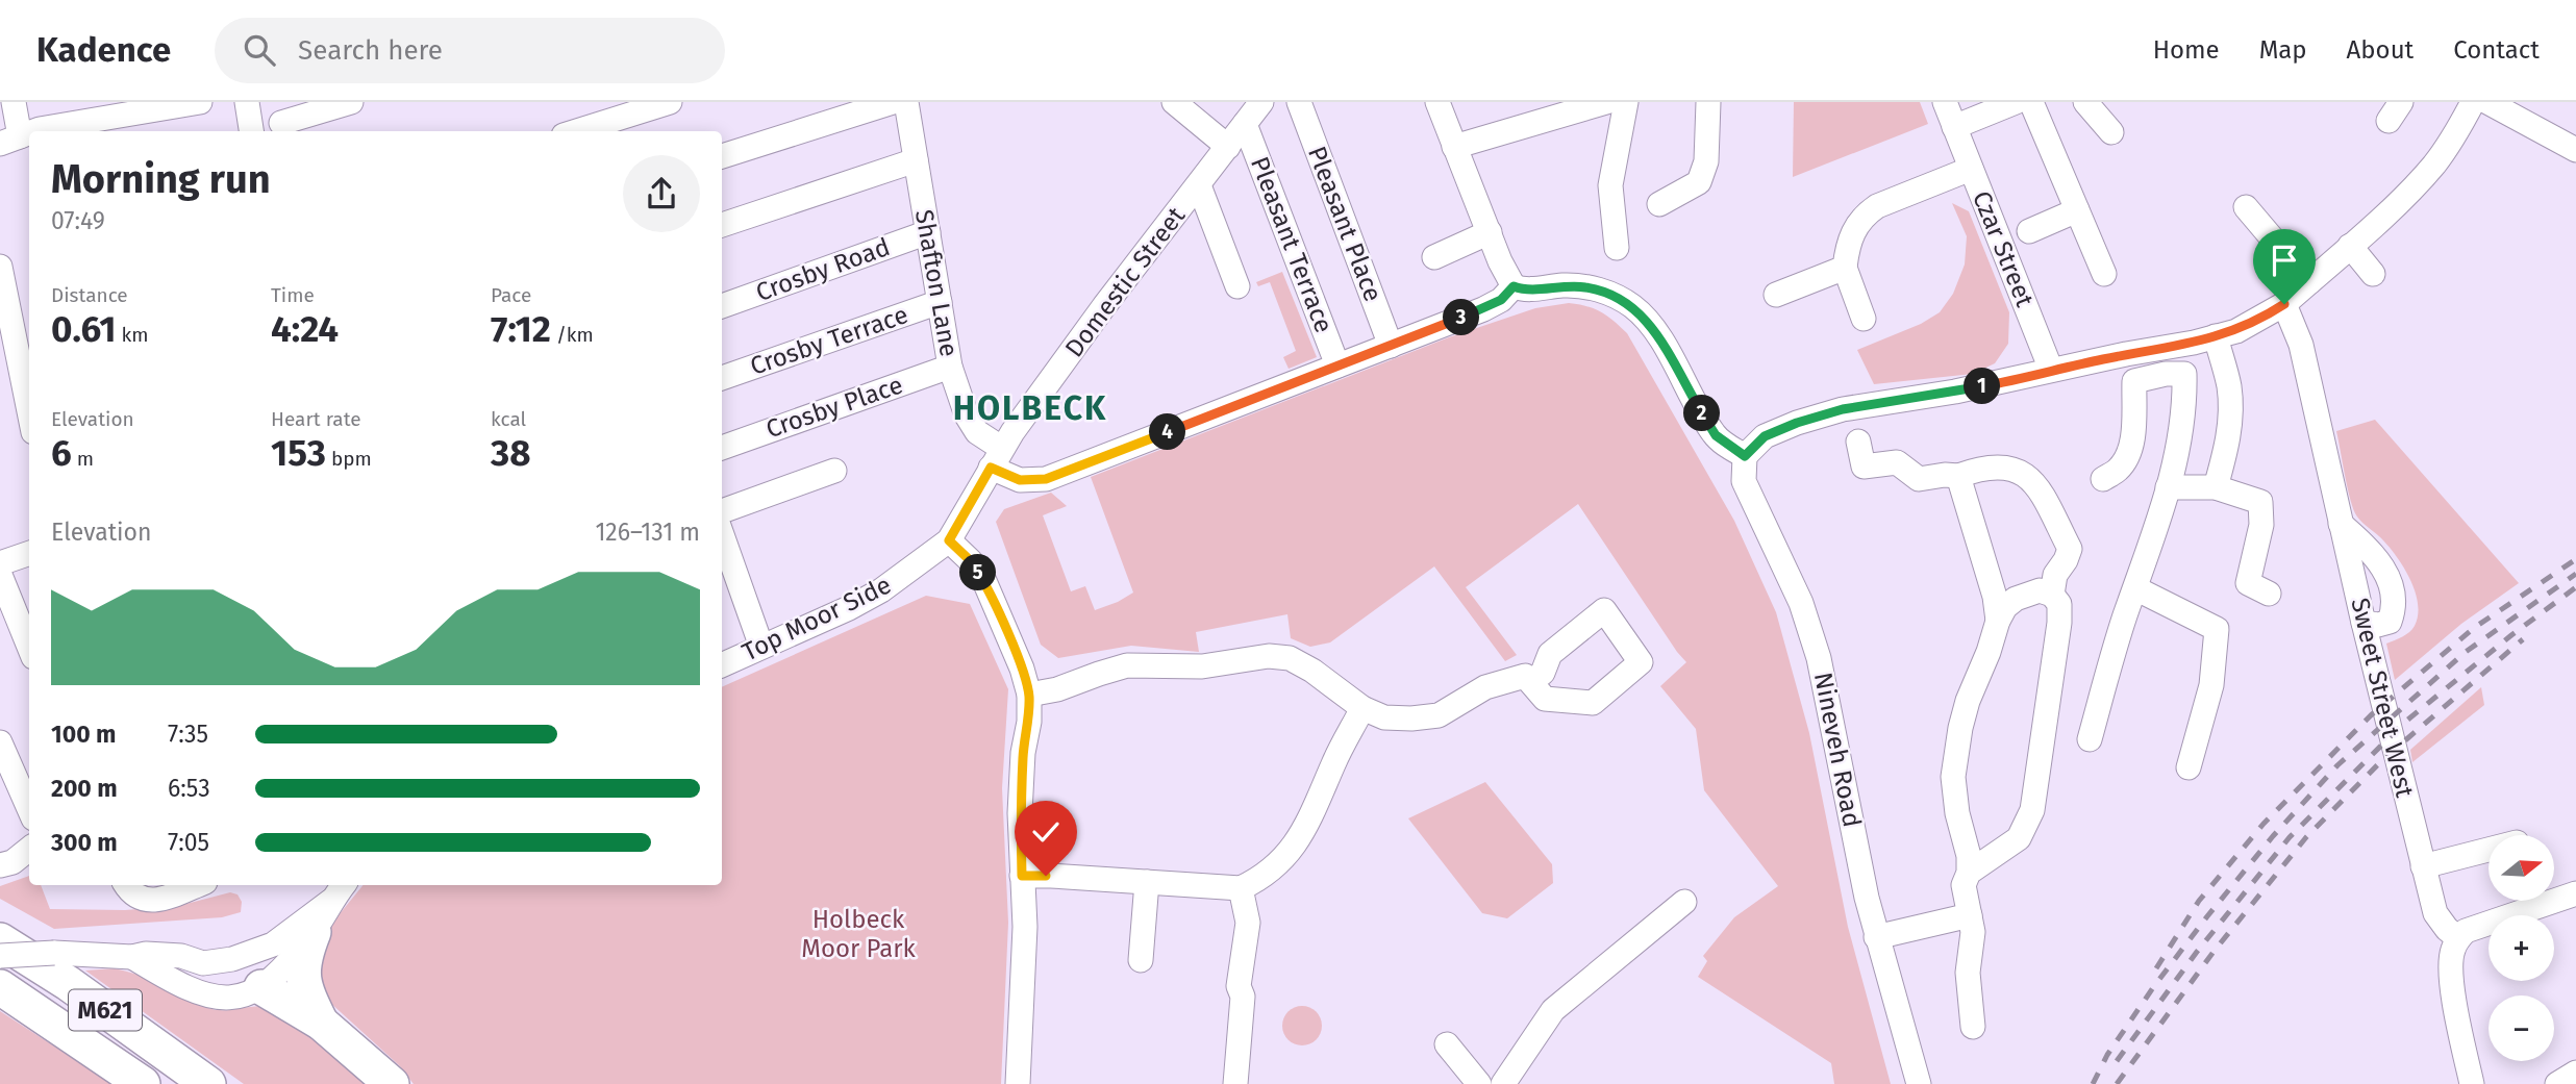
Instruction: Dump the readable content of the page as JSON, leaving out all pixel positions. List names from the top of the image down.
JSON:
{
  "streets": {
    "highway": ["M621"],
    "street": [
      "Pleasant Place",
      "Pleasant Terrace",
      "Czar Street",
      "Crosby Road",
      "Domestic Street",
      "Shafton Lane",
      "Crosby Terrace",
      "Crosby Place",
      "Top Moor Side",
      "Sweet Street West",
      "Nineveh Road"
    ]
  },
  "crossings": [
    ["Pleasant Terrace", "Domestic Street"],
    ["Pleasant Terrace", "Shafton Lane"],
    ["Crosby Road", "Shafton Lane"],
    ["Domestic Street", "Shafton Lane"],
    ["Domestic Street", "Top Moor Side"],
    ["Shafton Lane", "Crosby Terrace"],
    ["Shafton Lane", "Crosby Place"]
  ],
  "districts": ["HOLBECK"],
  "parks": ["Holbeck Moor Park"],
  "north": "right",
  "page": {
    "header": "Kadence",
    "search": "Search here",
    "nav": [
      "Home",
      "Map",
      "About",
      "Contact"
    ],
    "heading": ["Morning run", "07:49"],
    "stats": [
      ["Distance", "0.61 km"],
      ["Time", "4:24"],
      ["Pace", "7:12 /km"],
      ["Elevation", "6 m"],
      ["Heart rate", "153 bpm"],
      ["kcal", "38"]
    ],
    "pins": [
      "3",
      "1",
      "2",
      "4",
      "5"
    ],
    "chart": ["Elevation", "126–131 m"],
    "list": [
      {
        "name": "100 m",
        "note": "7:35"
      },
      {
        "name": "200 m",
        "note": "6:53"
      },
      {
        "name": "300 m",
        "note": "7:05"
      }
    ],
    "map_buttons": ["+", "−"]
  }
}
